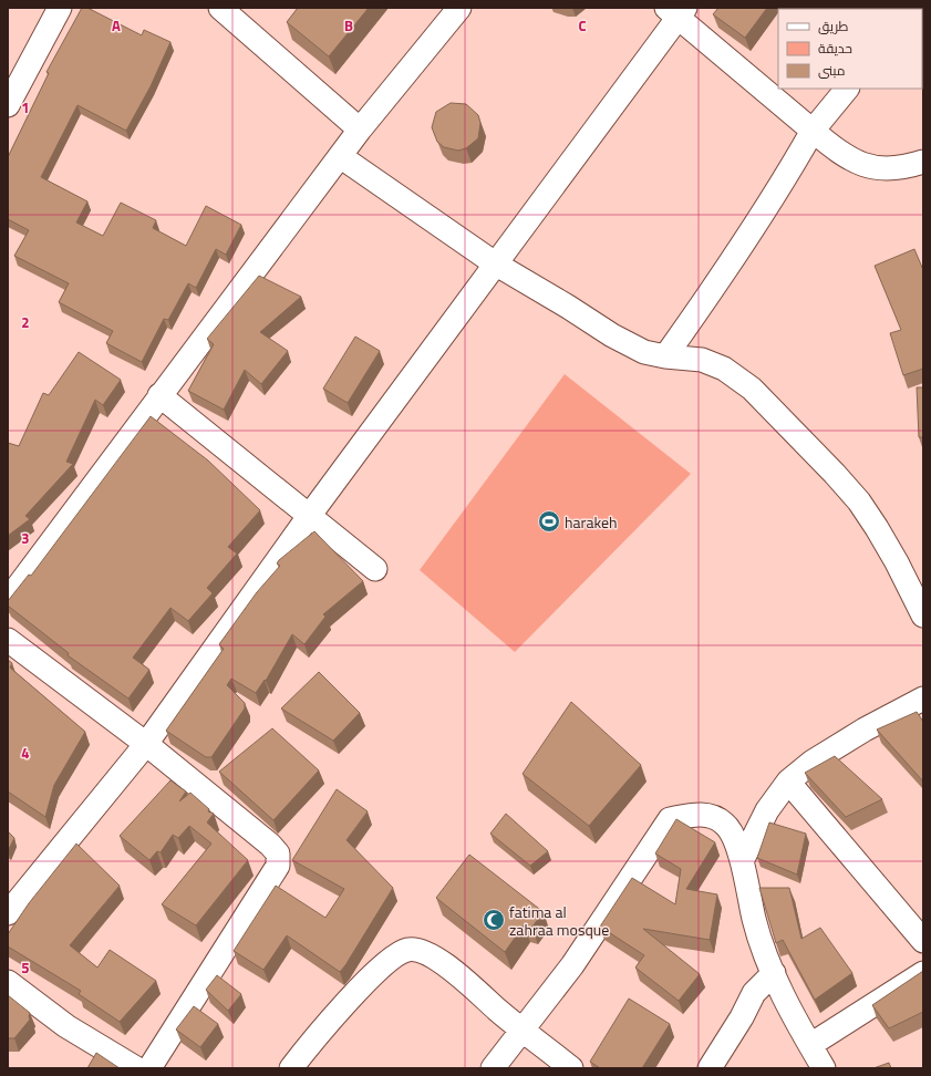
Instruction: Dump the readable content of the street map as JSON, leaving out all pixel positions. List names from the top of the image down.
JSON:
{
  "places": {
    "sports": ["harakeh"],
    "mosque": ["fatima al zahraa mosque"]
  },
  "legend": ["طريق", "حديقة", "مبنى"],
  "grid": {
    "columns": ["A", "B", "C"],
    "rows": [
      "1",
      "2",
      "3",
      "4",
      "5"
    ]
  }
}
